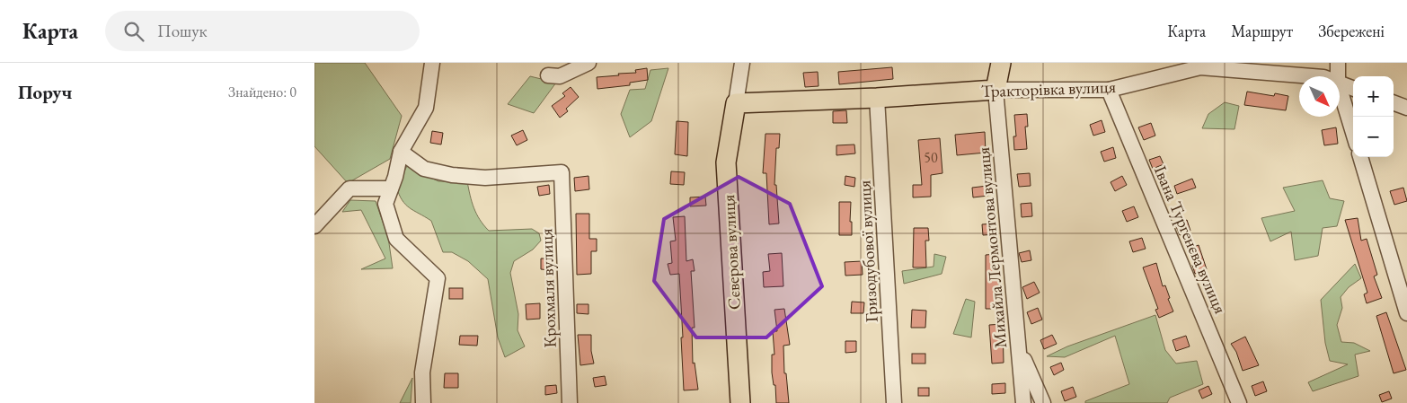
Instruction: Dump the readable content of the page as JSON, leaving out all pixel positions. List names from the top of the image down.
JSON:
{
  "streets": {
    "main road": ["Тракторівка вулиця", "Сєверова вулиця"],
    "street": [
      "Івана Тургенєва вулиця",
      "Михайла Лермонтова вулиця",
      "Гризодубової вулиця",
      "Крохмаля вулиця"
    ]
  },
  "crossings": [
    ["Тракторівка вулиця", "Івана Тургенєва вулиця"],
    ["Тракторівка вулиця", "Михайла Лермонтова вулиця"],
    ["Тракторівка вулиця", "Гризодубової вулиця"],
    ["Тракторівка вулиця", "Сєверова вулиця"]
  ],
  "house_numbers": ["50"],
  "north": "bottom right",
  "page": {
    "header": "Карта",
    "search": "Пошук",
    "nav": ["Карта", "Маршрут", "Збережені"],
    "heading": ["Поруч", "Знайдено: 0"],
    "map_buttons": ["+", "−"]
  }
}
